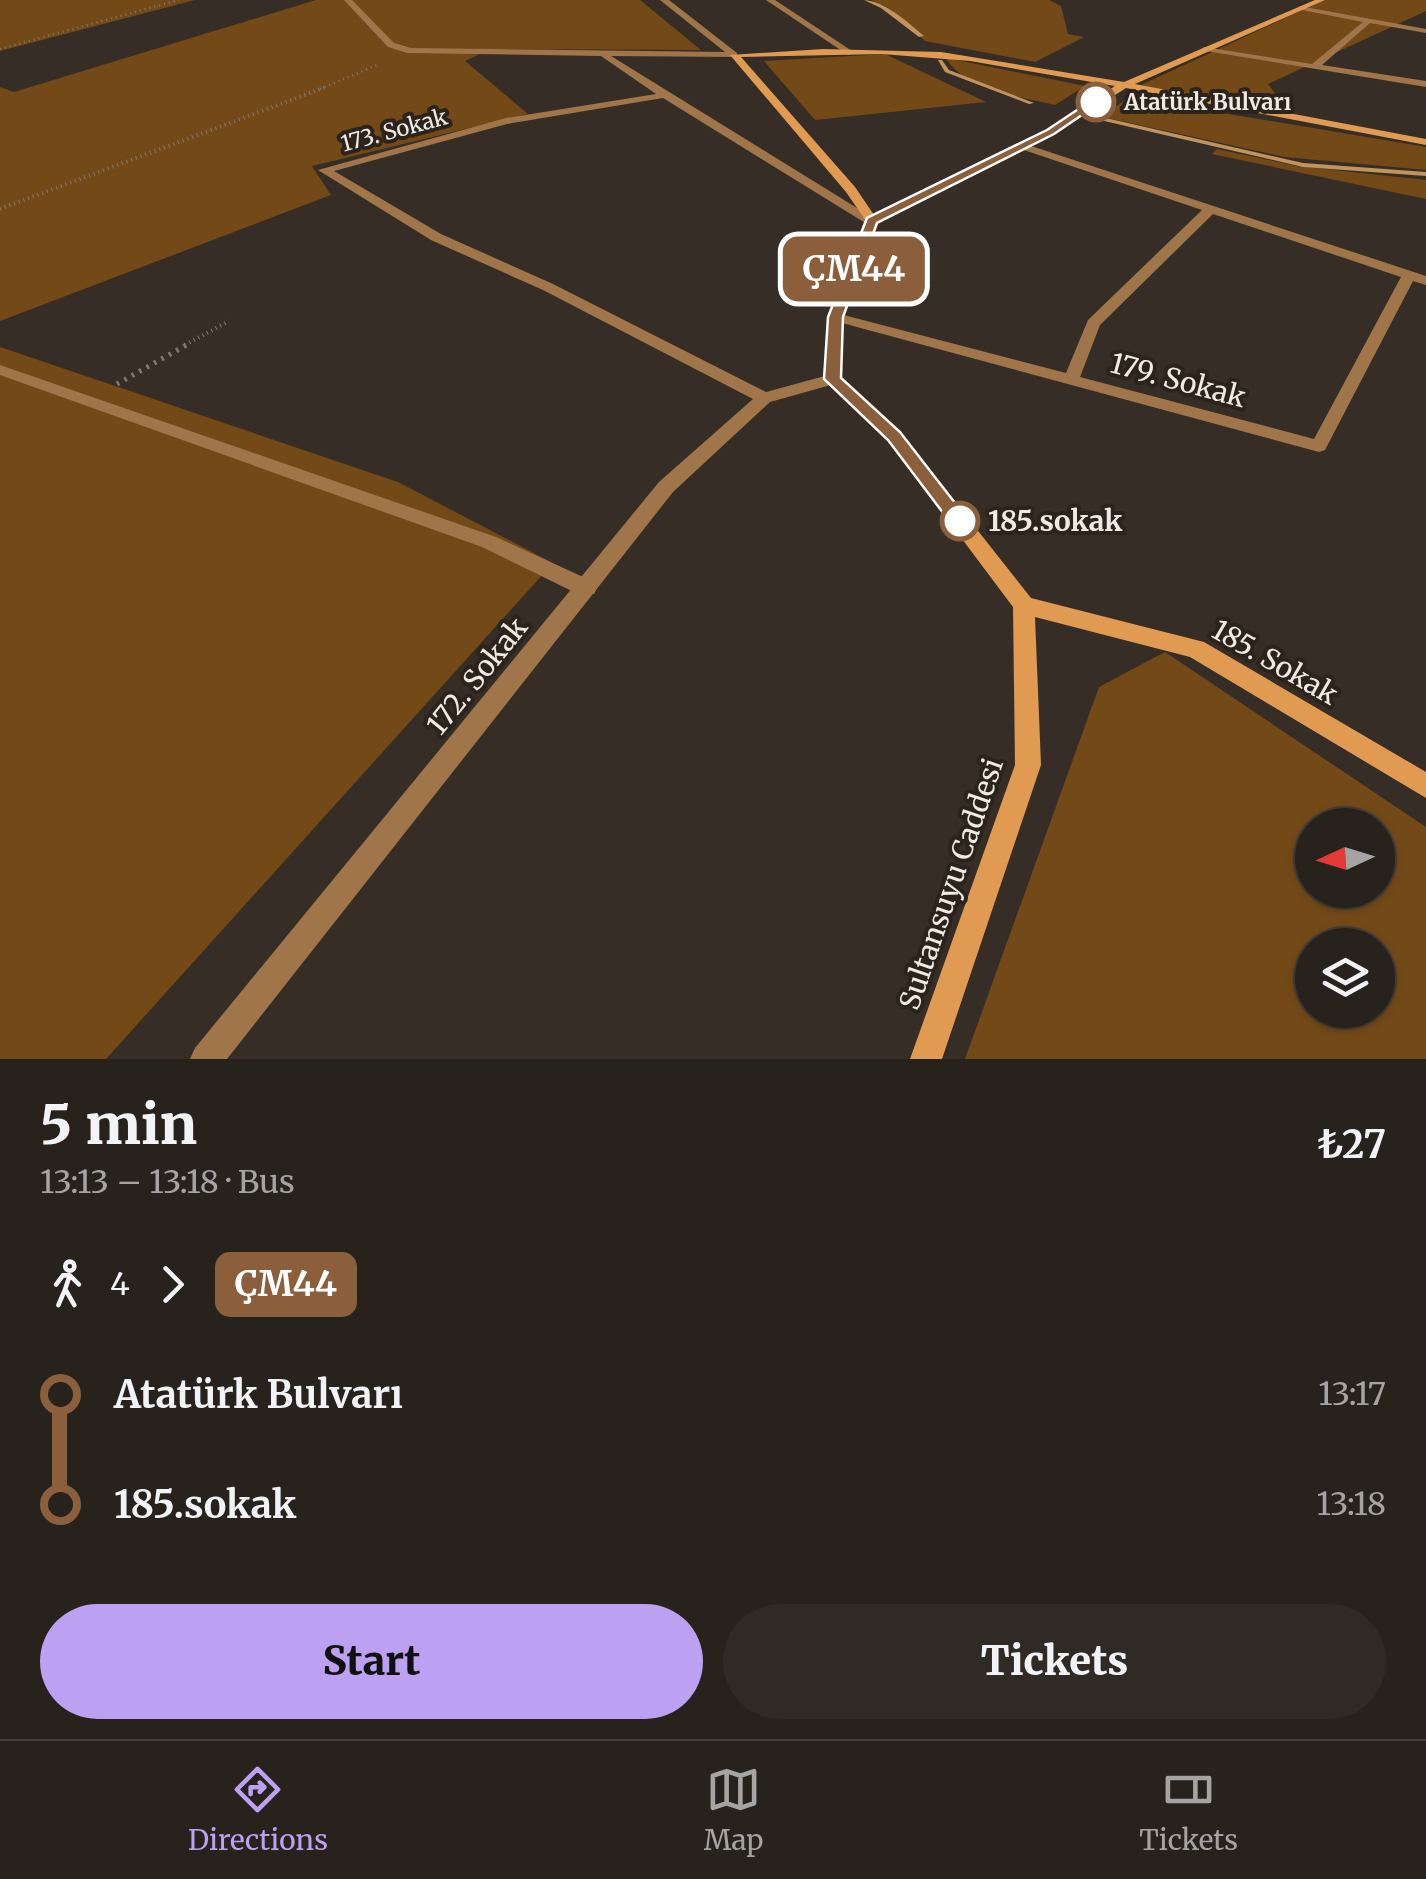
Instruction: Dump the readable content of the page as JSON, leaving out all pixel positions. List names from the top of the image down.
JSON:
{
  "streets": {
    "main road": ["185. Sokak", "Sultansuyu Caddesi"],
    "street": ["173. Sokak", "179. Sokak", "172. Sokak"]
  },
  "crossings": [
    ["173. Sokak", "172. Sokak"],
    ["185. Sokak", "Sultansuyu Caddesi"]
  ],
  "places": ["Atatürk Bulvarı", "185.sokak"],
  "lines": ["bus line ÇM44"],
  "north": "left",
  "page": {
    "on_map": "ÇM44",
    "heading": ["5 min", "13:13 – 13:18 · Bus", "₺27"],
    "legs": ["4", "ÇM44"],
    "list": [
      {
        "name": "Atatürk Bulvarı",
        "value": "13:17"
      },
      {
        "name": "185.sokak",
        "value": "13:18"
      }
    ],
    "buttons": ["Start", "Tickets"],
    "tabs": ["Directions", "Map", "Tickets"]
  }
}
